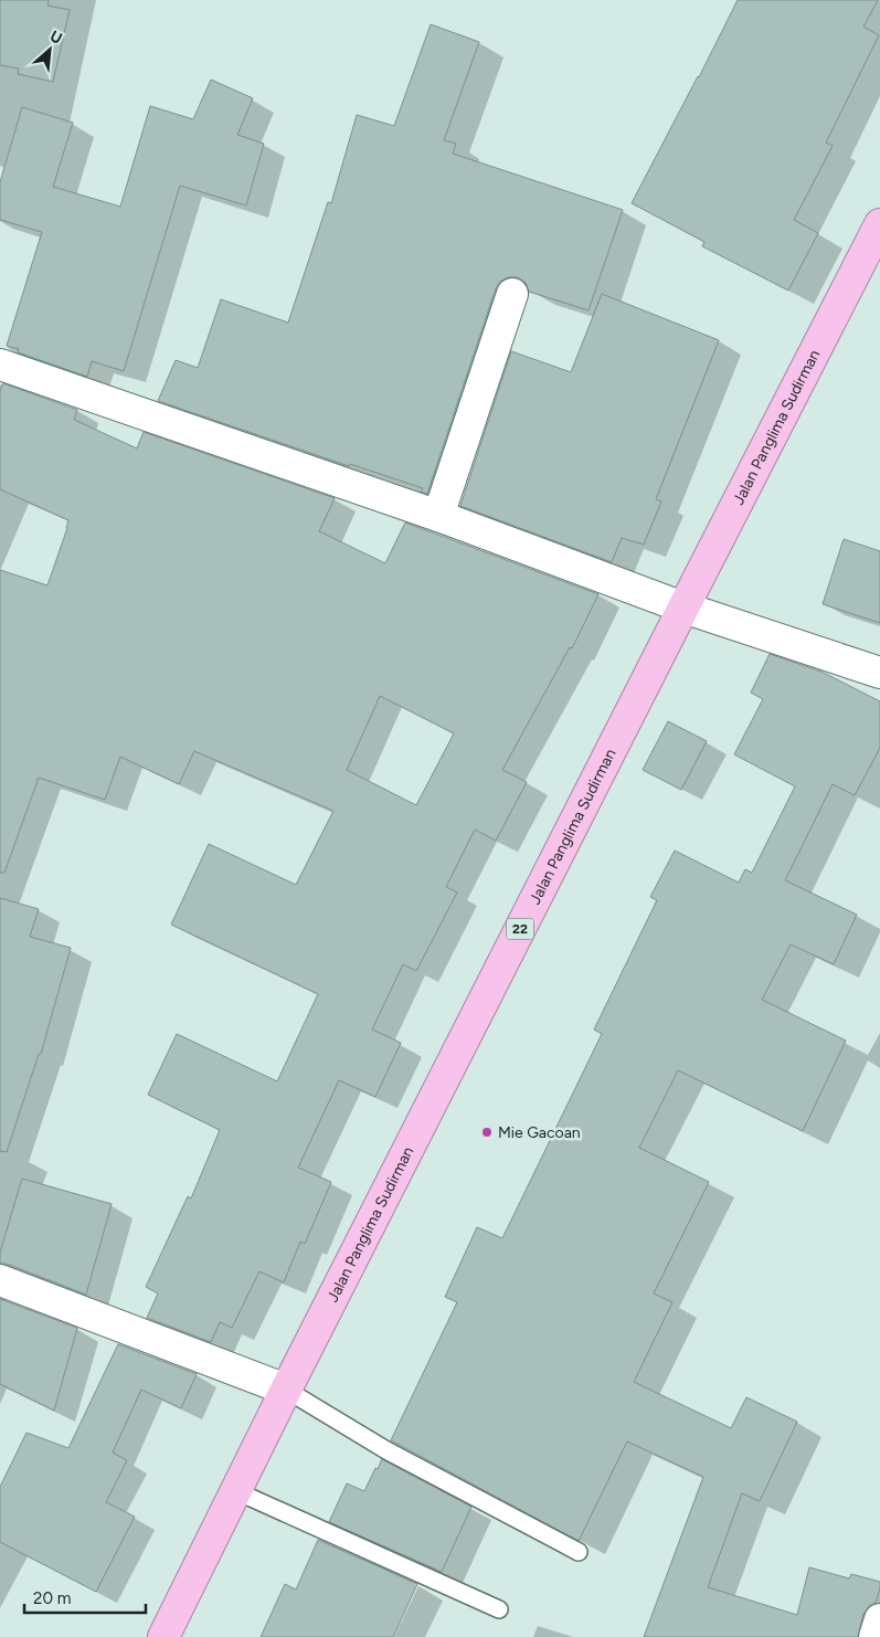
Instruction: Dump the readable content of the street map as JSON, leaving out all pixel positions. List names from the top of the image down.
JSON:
{
  "streets": {
    "highway": ["Jalan Panglima Sudirman", "22"]
  },
  "places": ["Mie Gacoan"],
  "scale_bar": "20 m",
  "north": "top right"
}
